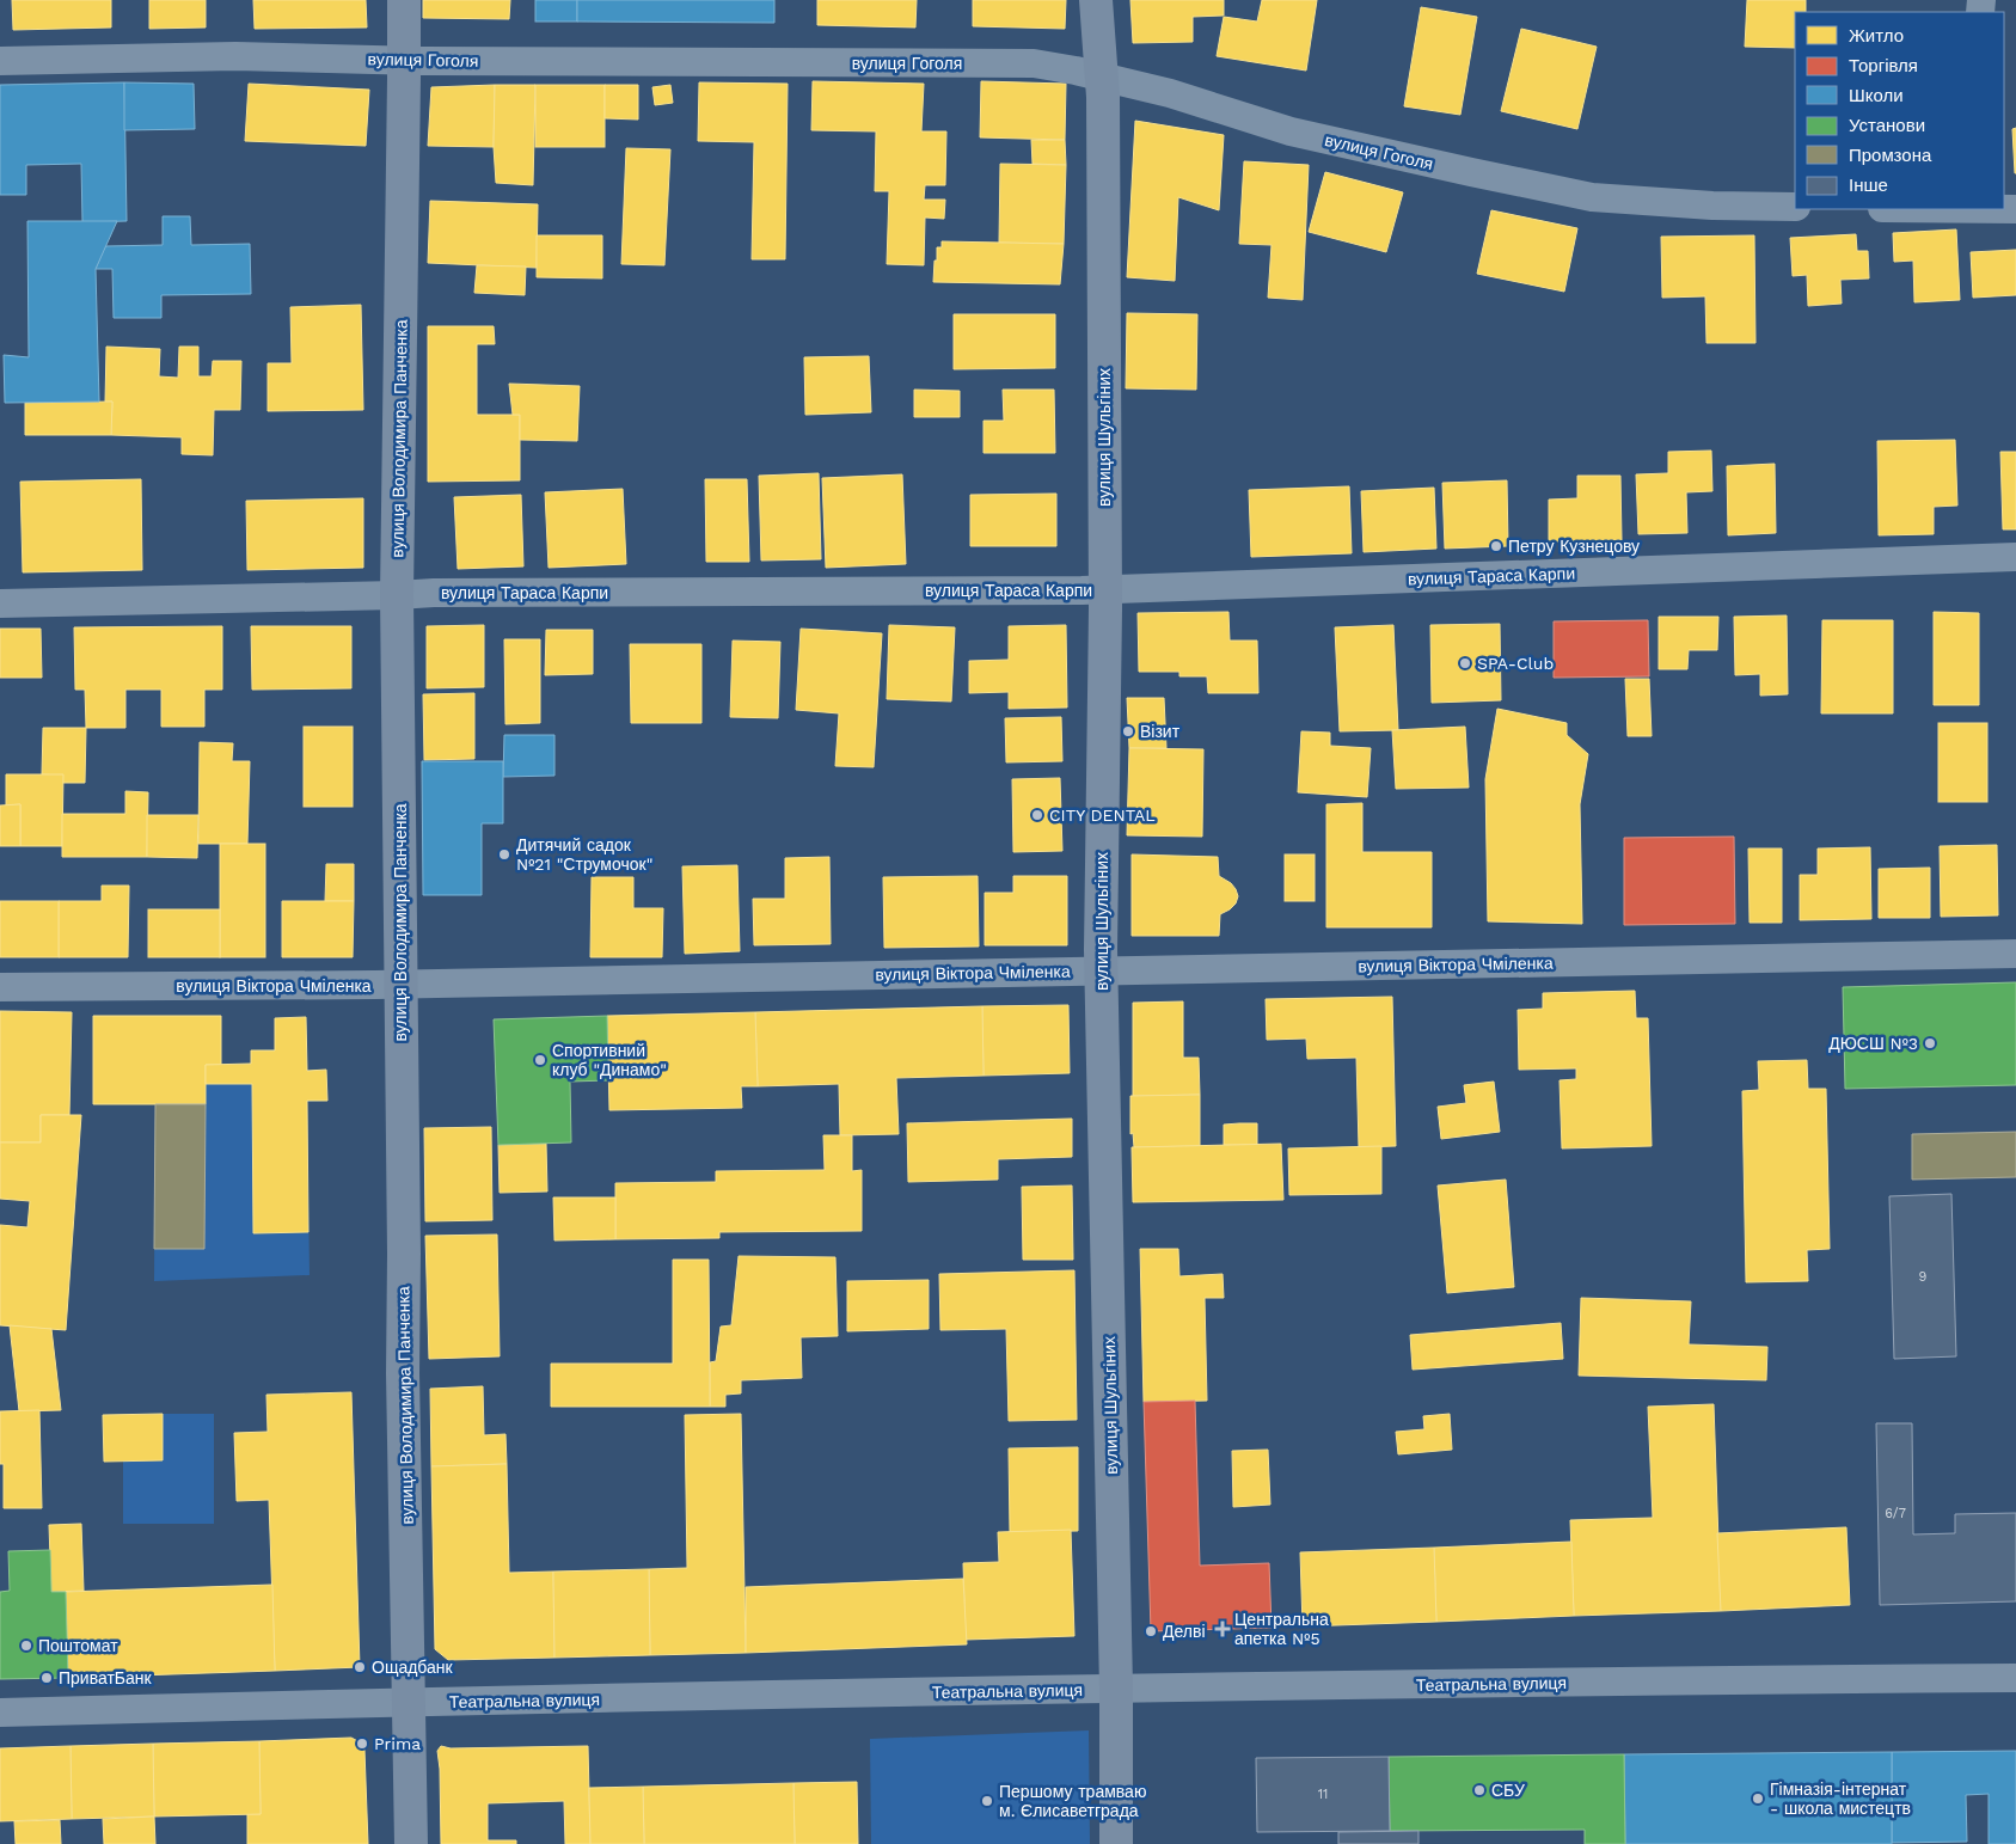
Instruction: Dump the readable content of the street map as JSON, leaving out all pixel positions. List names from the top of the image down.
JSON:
{
  "streets": {
    "street": [
      "вулиця Гоголя",
      "вулиця Шульгіних",
      "вулиця Володимира Панченка",
      "вулиця Тараса Карпи",
      "вулиця Віктора Чміленка",
      "Театральна вулиця"
    ]
  },
  "crossings": [
    ["вулиця Гоголя", "вулиця Шульгіних"],
    ["вулиця Гоголя", "вулиця Володимира Панченка"],
    ["вулиця Шульгіних", "вулиця Тараса Карпи"],
    ["вулиця Шульгіних", "вулиця Віктора Чміленка"],
    ["вулиця Шульгіних", "Театральна вулиця"],
    ["вулиця Володимира Панченка", "вулиця Тараса Карпи"],
    ["вулиця Володимира Панченка", "вулиця Віктора Чміленка"],
    ["вулиця Володимира Панченка", "Театральна вулиця"]
  ],
  "places": {
    "other": [
      "Петру Кузнецову",
      "SPA-Club",
      "Візит",
      "CITY DENTAL",
      "Дитячий садок №21 \"Струмочок\"",
      "ДЮСШ №3",
      "Спортивний клуб \"Динамо\"",
      "Делві",
      "Поштомат",
      "Ощадбанк",
      "ПриватБанк",
      "Prima",
      "СБУ",
      "Гімназія-інтернат - школа мистецтв",
      "Першому трамваю м. Єлисаветграда"
    ],
    "health": ["Центральна апетка №5"]
  },
  "house_numbers": ["9", "6/7", "11"],
  "legend": [
    "Житло",
    "Торгівля",
    "Школи",
    "Установи",
    "Промзона",
    "Інше"
  ]
}
